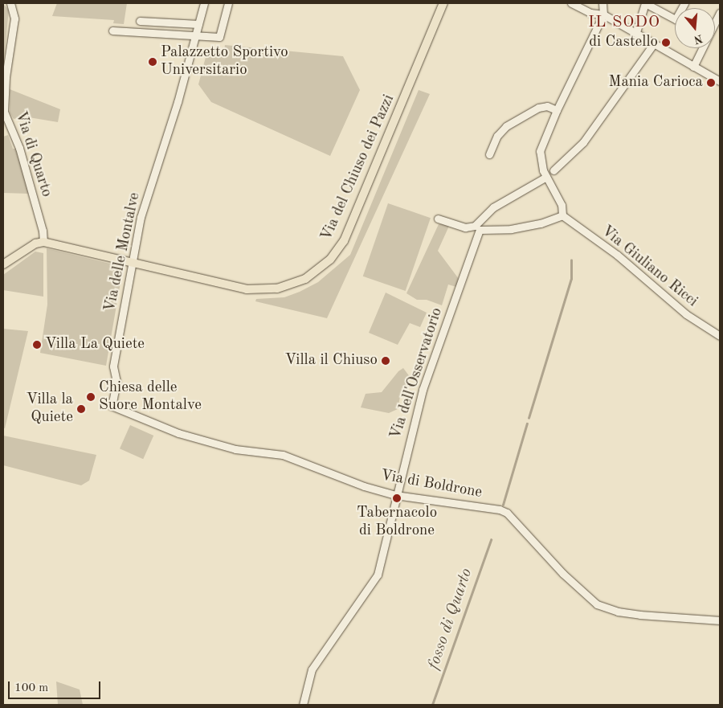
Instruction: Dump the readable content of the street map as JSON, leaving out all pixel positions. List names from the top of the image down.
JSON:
{
  "streets": {
    "main road": ["Via del Chiuso dei Pazzi"],
    "street": [
      "Via di Quarto",
      "Via delle Montalve",
      "Via Giuliano Ricci",
      "Via dell'Osservatorio",
      "Via di Boldrone"
    ]
  },
  "crossings": [
    ["Via di Quarto", "Via del Chiuso dei Pazzi"],
    ["Via del Chiuso dei Pazzi", "Via delle Montalve"],
    ["Via delle Montalve", "Via di Boldrone"],
    ["Via Giuliano Ricci", "Via dell'Osservatorio"],
    ["Via dell'Osservatorio", "Via di Boldrone"]
  ],
  "districts": ["IL SODO"],
  "water": ["fosso di Quarto"],
  "places": [
    "di Castello",
    "Palazzetto Sportivo Universitario",
    "Mania Carioca",
    "Villa La Quiete",
    "Villa il Chiuso",
    "Chiesa delle Suore Montalve",
    "Villa la Quiete",
    "Tabernacolo di Boldrone"
  ],
  "scale_bar": "100 m",
  "north": "bottom"
}
